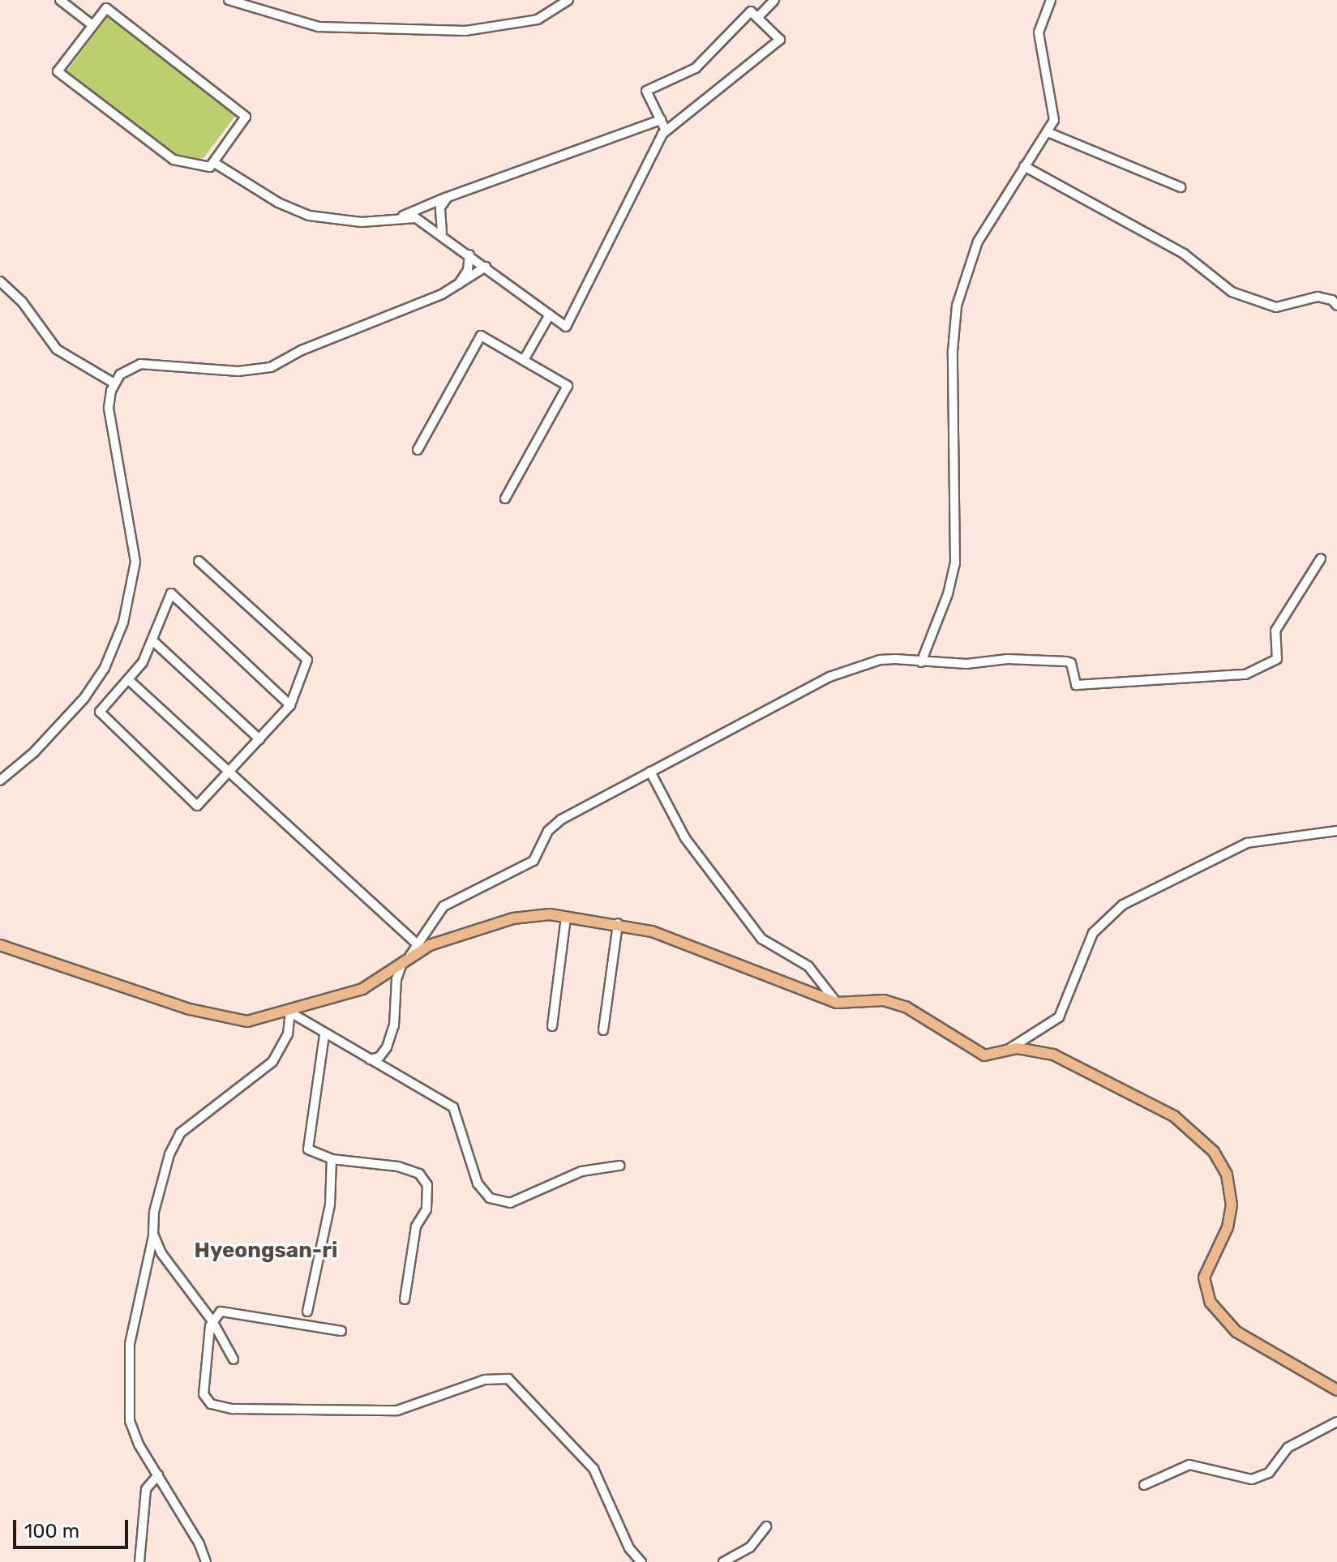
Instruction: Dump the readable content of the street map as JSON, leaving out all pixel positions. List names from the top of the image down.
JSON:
{
  "districts": ["Hyeongsan-ri"],
  "scale_bar": "100 m"
}
